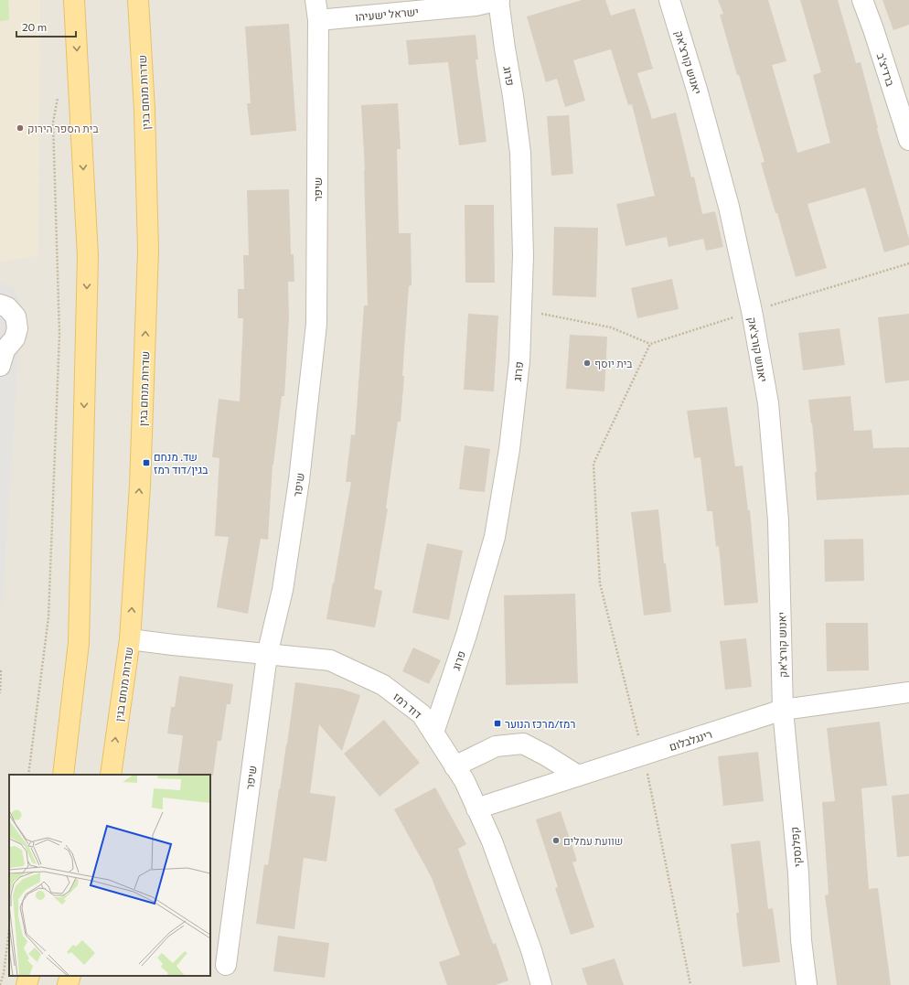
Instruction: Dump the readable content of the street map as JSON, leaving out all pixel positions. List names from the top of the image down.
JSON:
{
  "streets": {
    "main road": ["שדרות מנחם בגין"],
    "street": [
      "ישראל ישעיהו",
      "יאנוש קורצ'אק",
      "ברדיצ'ב",
      "פרוג",
      "שיפר",
      "דוד רמז",
      "רינגלבלום",
      "קפלנסקי"
    ]
  },
  "crossings": [
    ["ישראל ישעיהו", "פרוג"],
    ["ישראל ישעיהו", "שיפר"],
    ["יאנוש קורצ'אק", "רינגלבלום"],
    ["יאנוש קורצ'אק", "קפלנסקי"],
    ["פרוג", "דוד רמז"],
    ["שדרות מנחם בגין", "דוד רמז"],
    ["שיפר", "דוד רמז"],
    ["דוד רמז", "רינגלבלום"],
    ["רינגלבלום", "קפלנסקי"]
  ],
  "places": {
    "other": ["בית הספר הירוק", "בית יוסף", "שוועת עמלים"],
    "transit": ["שד. מנחם בגין/דוד רמז", "רמז/מרכז הנוער"]
  },
  "scale_bar": "20 m"
}
